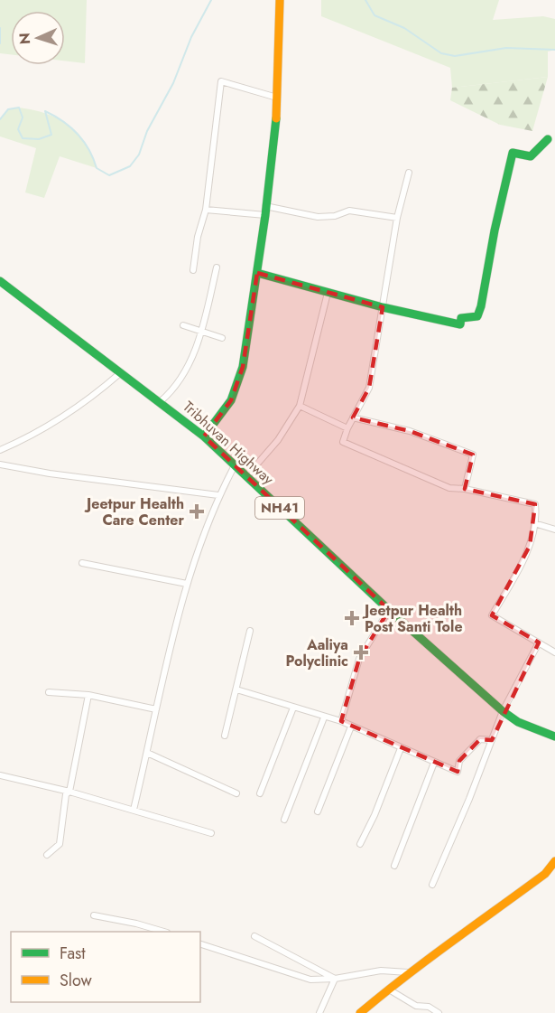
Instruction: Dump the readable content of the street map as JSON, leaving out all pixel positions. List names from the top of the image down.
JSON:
{
  "streets": {
    "main road": ["Tribhuvan Highway", "NH41"]
  },
  "places": {
    "health": ["Jeetpur Health Care Center", "Jeetpur Health Post Santi Tole", "Aaliya Polyclinic"]
  },
  "legend": ["Fast", "Slow"],
  "north": "left"
}
